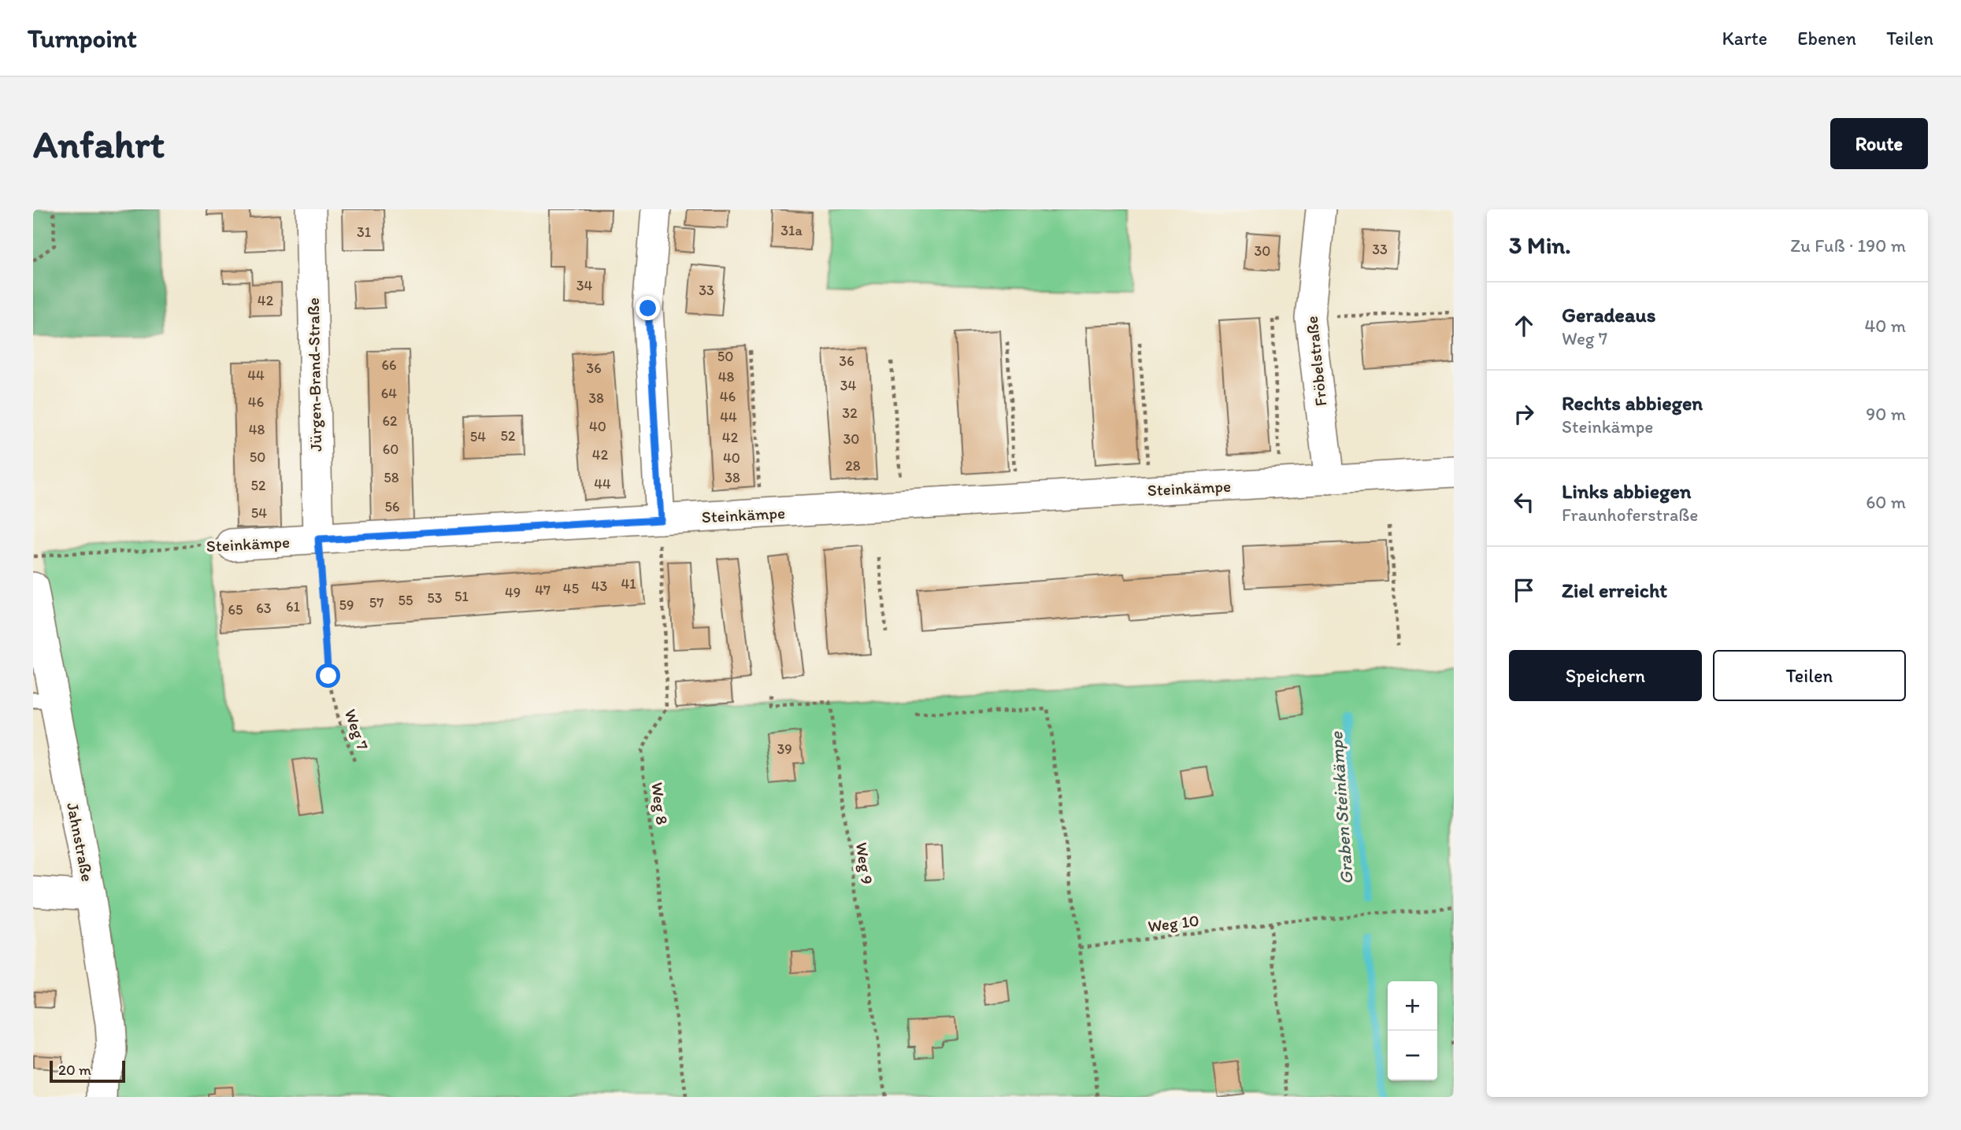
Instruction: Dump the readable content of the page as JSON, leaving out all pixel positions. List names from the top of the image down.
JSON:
{
  "streets": {
    "street": [
      "Fröbelstraße",
      "Jürgen-Brand-Straße",
      "Steinkämpe",
      "Jahnstraße"
    ],
    "path": [
      "Weg 7",
      "Weg 8",
      "Weg 9",
      "Weg 10"
    ]
  },
  "crossings": [
    ["Fröbelstraße", "Steinkämpe"],
    ["Jürgen-Brand-Straße", "Steinkämpe"],
    ["Jürgen-Brand-Straße", "Weg 7"],
    ["Steinkämpe", "Weg 7"],
    ["Steinkämpe", "Weg 8"]
  ],
  "water": ["Graben Steinkämpe"],
  "house_numbers": [
    "31a",
    "31",
    "33",
    "30",
    "34",
    "33",
    "42",
    "50",
    "36",
    "66",
    "36",
    "44",
    "48",
    "34",
    "64",
    "46",
    "38",
    "46",
    "32",
    "44",
    "62",
    "40",
    "48",
    "52",
    "54",
    "42",
    "30",
    "60",
    "42",
    "50",
    "40",
    "28",
    "58",
    "38",
    "44",
    "52",
    "56",
    "54",
    "41",
    "43",
    "45",
    "47",
    "49",
    "51",
    "53",
    "55",
    "57",
    "59",
    "61",
    "63",
    "65",
    "39"
  ],
  "scale_bar": "20 m",
  "page": {
    "header": "Turnpoint",
    "nav": ["Karte", "Ebenen", "Teilen"],
    "buttons": [
      "Route",
      ["Speichern", "Teilen"]
    ],
    "title": "Anfahrt",
    "heading": ["3 Min.", "Zu Fuß · 190 m"],
    "list": [
      ["Geradeaus", "Weg 7", "40 m"],
      ["Rechts abbiegen", "Steinkämpe", "90 m"],
      ["Links abbiegen", "Fraunhoferstraße", "60 m"],
      "Ziel erreicht"
    ],
    "map_buttons": ["+", "−"],
    "scale": "20 m"
  }
}
